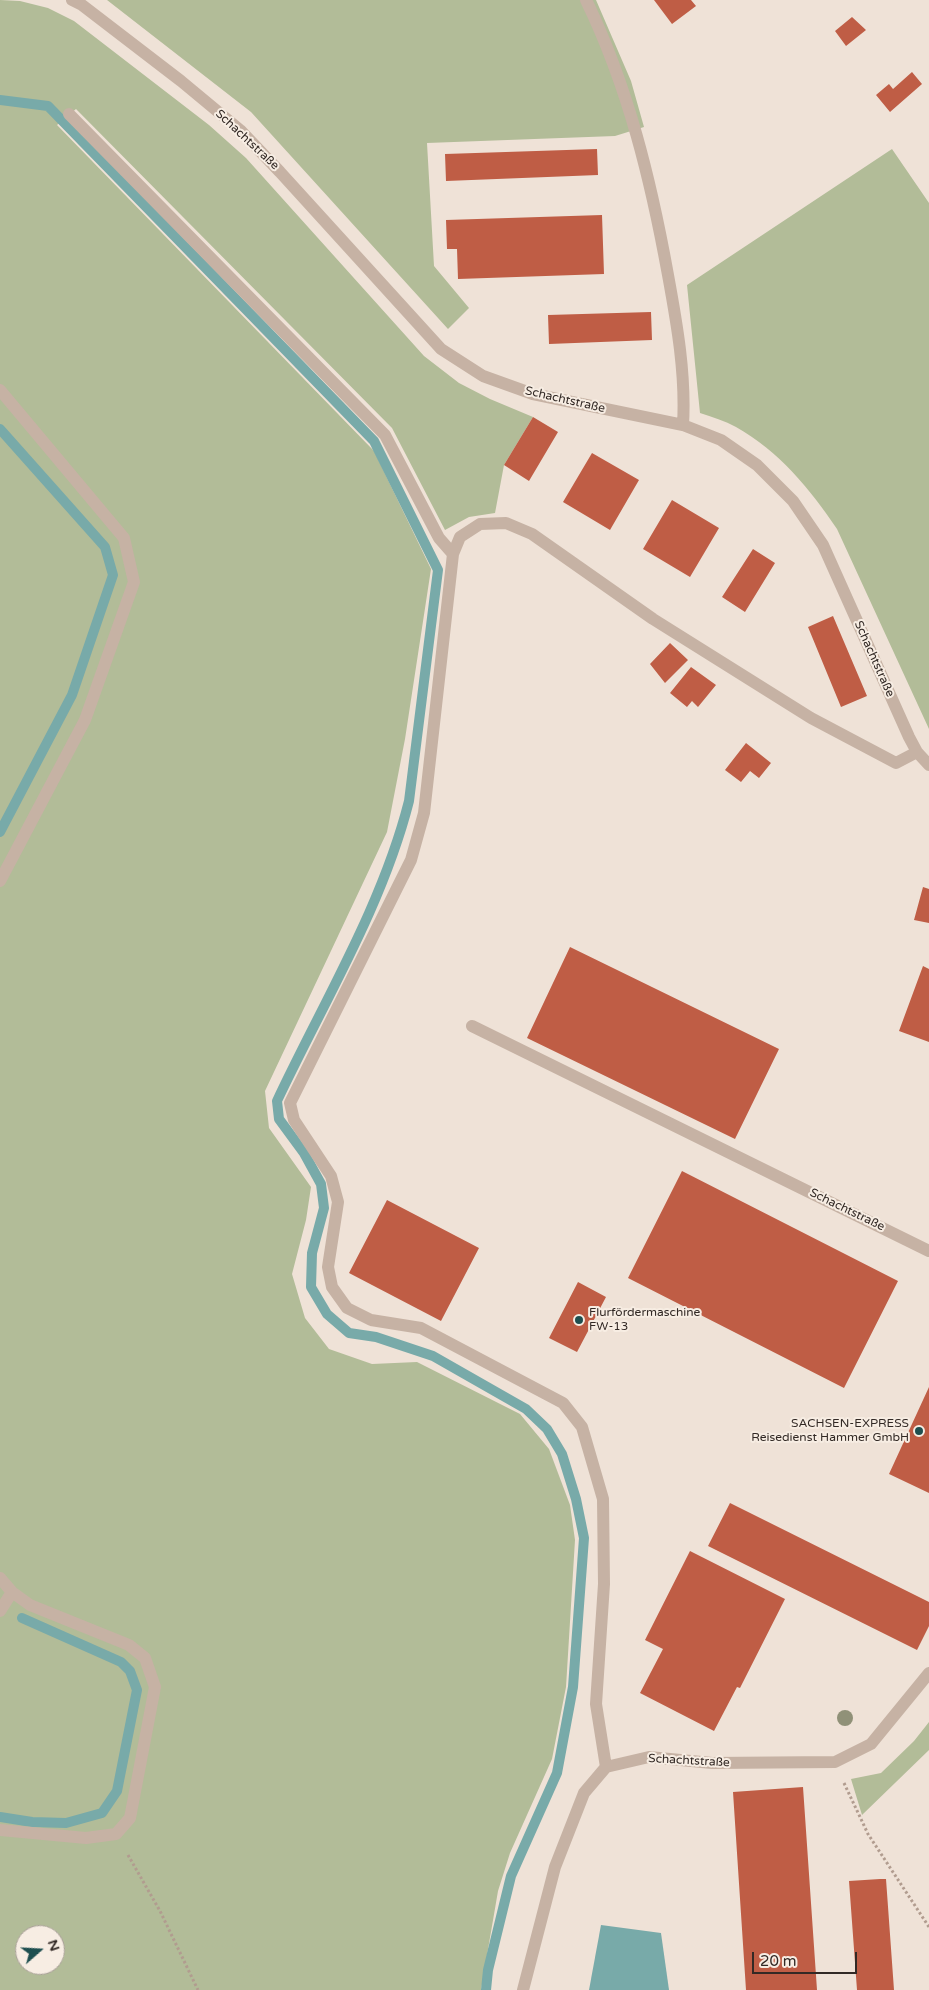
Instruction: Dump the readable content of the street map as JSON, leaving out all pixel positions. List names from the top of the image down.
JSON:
{
  "streets": {
    "street": ["Schachtstraße"]
  },
  "places": ["Flurfördermaschine FW-13", "SACHSEN-EXPRESS Reisedienst Hammer GmbH"],
  "scale_bar": "20 m",
  "north": "right"
}
